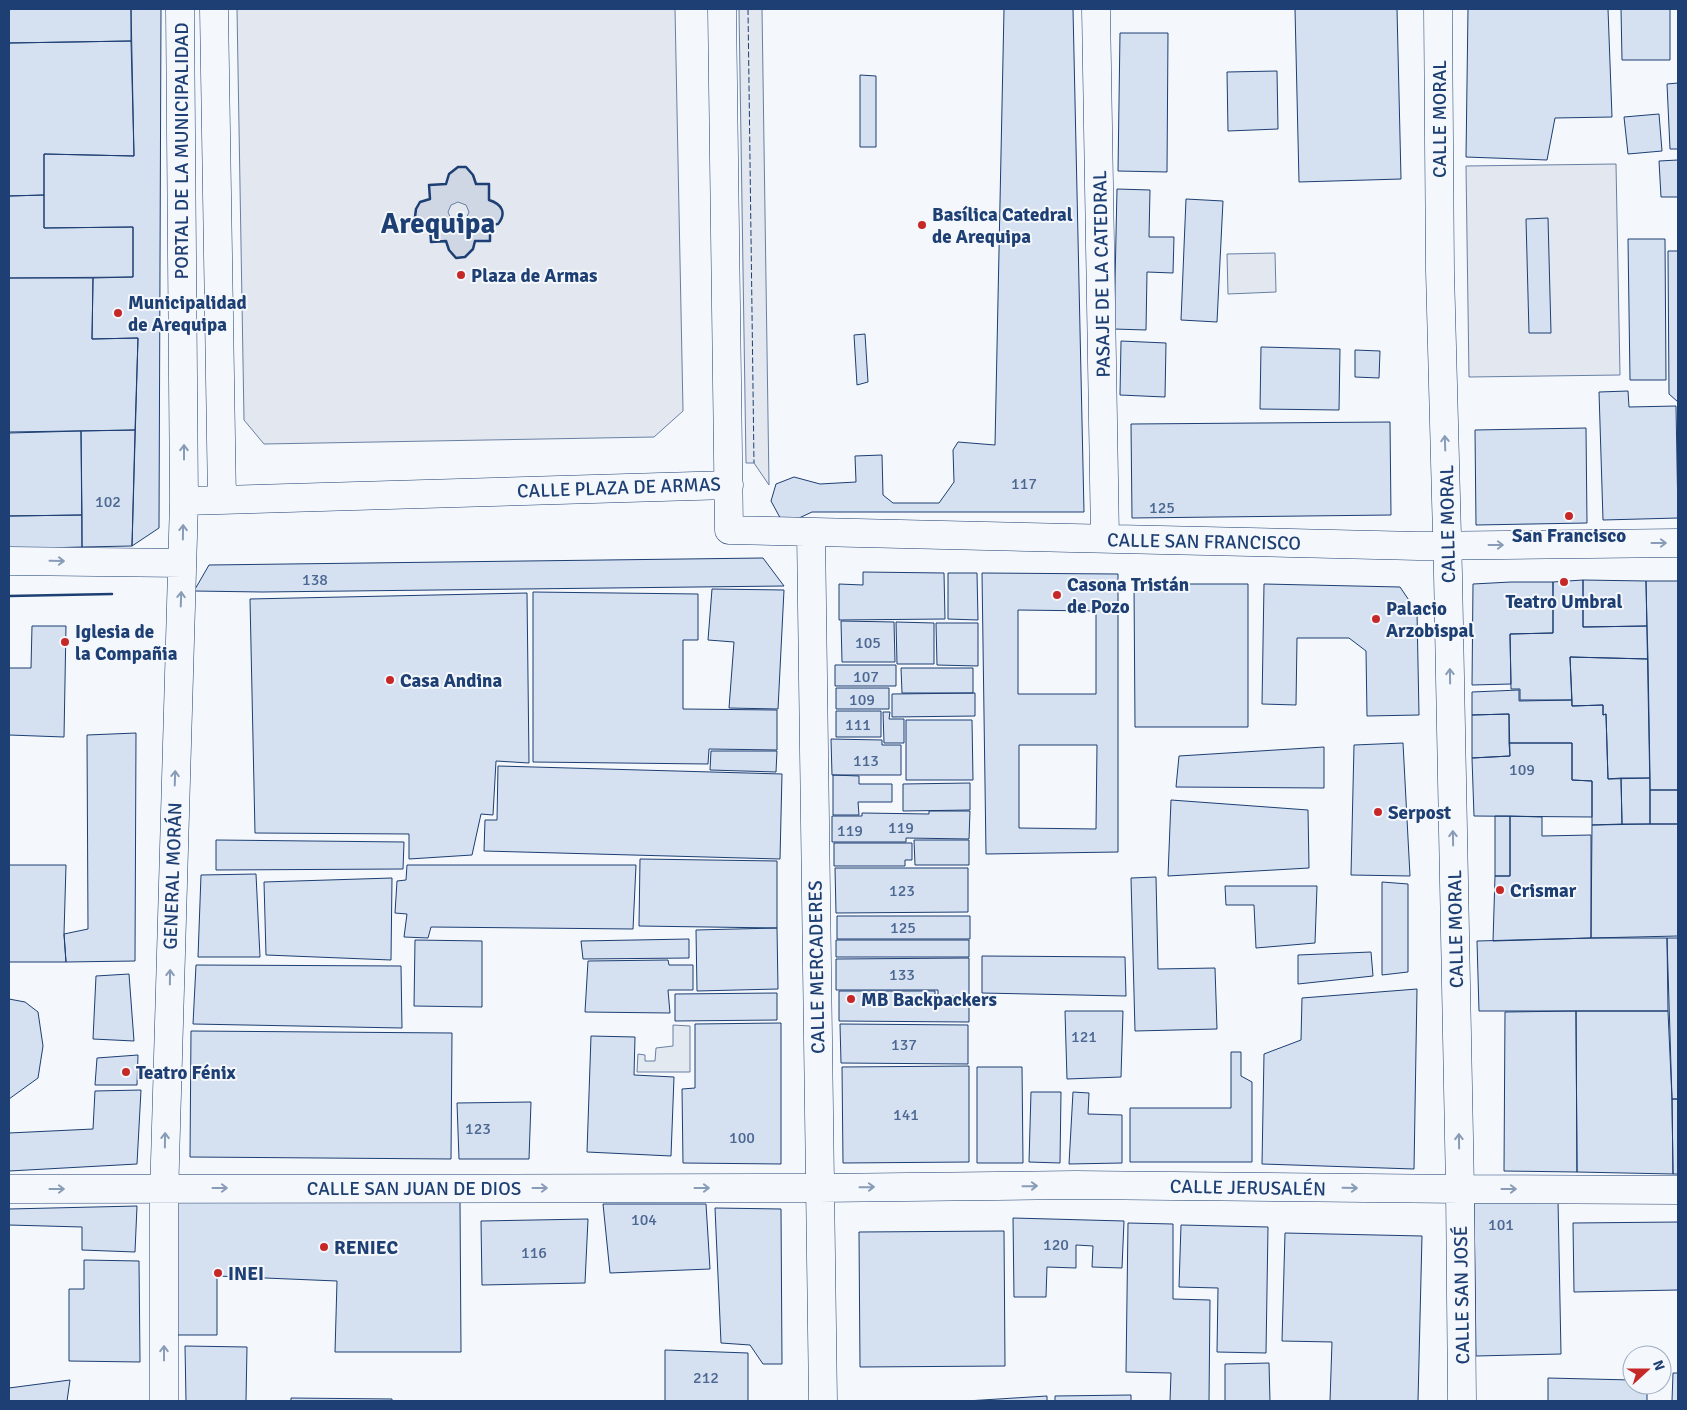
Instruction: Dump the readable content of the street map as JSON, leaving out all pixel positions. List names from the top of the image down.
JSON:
{
  "streets": {
    "street": [
      "CALLE MORAL",
      "PORTAL DE LA MUNICIPALIDAD",
      "PASAJE DE LA CATEDRAL",
      "CALLE PLAZA DE ARMAS",
      "CALLE SAN FRANCISCO",
      "GENERAL MORÁN",
      "CALLE MERCADERES",
      "CALLE JERUSALÉN",
      "CALLE SAN JUAN DE DIOS",
      "CALLE SAN JOSÉ"
    ]
  },
  "crossings": [
    ["CALLE MORAL", "CALLE SAN FRANCISCO"],
    ["CALLE MORAL", "CALLE JERUSALÉN"],
    ["CALLE MORAL", "CALLE SAN JOSÉ"],
    ["PORTAL DE LA MUNICIPALIDAD", "CALLE PLAZA DE ARMAS"],
    ["PORTAL DE LA MUNICIPALIDAD", "GENERAL MORÁN"],
    ["PASAJE DE LA CATEDRAL", "CALLE SAN FRANCISCO"],
    ["CALLE PLAZA DE ARMAS", "CALLE SAN FRANCISCO"],
    ["CALLE SAN FRANCISCO", "CALLE MERCADERES"],
    ["GENERAL MORÁN", "CALLE SAN JUAN DE DIOS"],
    ["CALLE MERCADERES", "CALLE JERUSALÉN"],
    ["CALLE MERCADERES", "CALLE SAN JUAN DE DIOS"],
    ["CALLE JERUSALÉN", "CALLE SAN JUAN DE DIOS"],
    ["CALLE JERUSALÉN", "CALLE SAN JOSÉ"]
  ],
  "one_way": [
    "CALLE MORAL",
    "GENERAL MORÁN",
    "CALLE JERUSALÉN",
    "CALLE SAN JUAN DE DIOS"
  ],
  "districts": ["Arequipa"],
  "places": [
    "Basílica Catedral de Arequipa",
    "Plaza de Armas",
    "Municipalidad de Arequipa",
    "San Francisco",
    "Teatro Umbral",
    "Casona Tristán de Pozo",
    "Palacio Arzobispal",
    "Iglesia de la Compañia",
    "Casa Andina",
    "Serpost",
    "Crismar",
    "MB Backpackers",
    "Teatro Fénix",
    "RENIEC",
    "INEI"
  ],
  "house_numbers": [
    "117",
    "102",
    "125",
    "138",
    "105",
    "107",
    "109",
    "111",
    "113",
    "109",
    "119",
    "119",
    "123",
    "125",
    "133",
    "121",
    "137",
    "141",
    "123",
    "100",
    "104",
    "101",
    "120",
    "116",
    "212"
  ],
  "north": "right"
}
